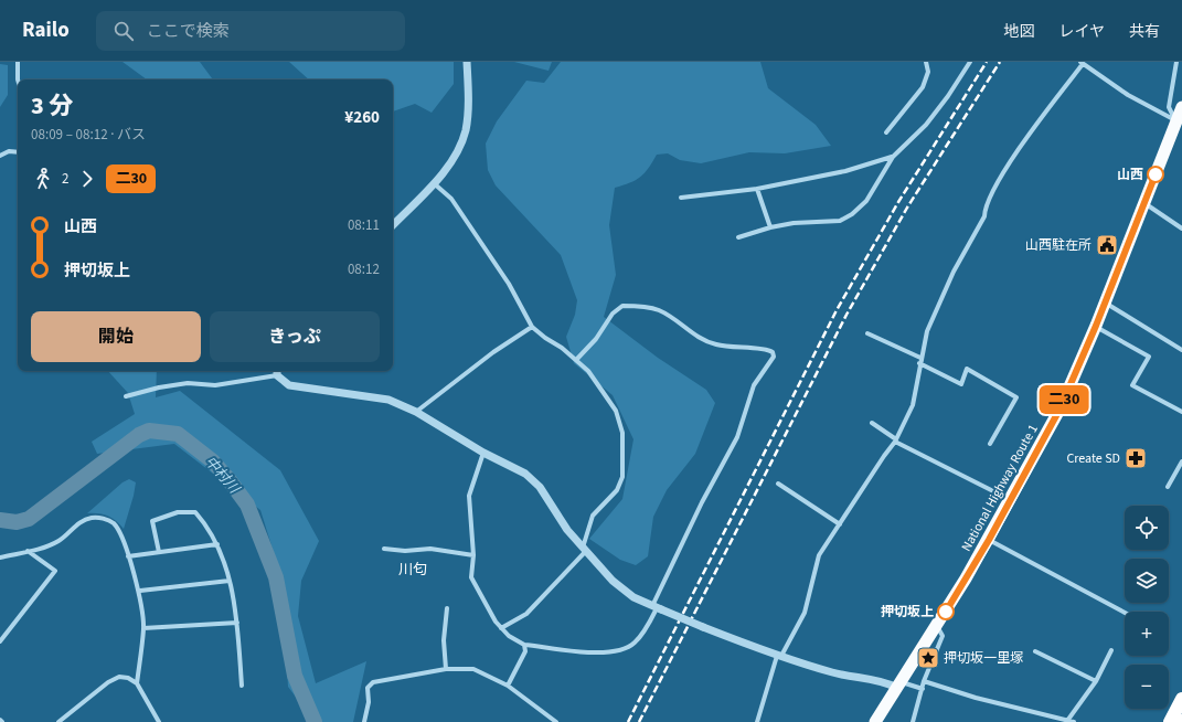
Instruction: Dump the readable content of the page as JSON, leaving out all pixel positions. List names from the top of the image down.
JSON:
{
  "streets": {
    "highway": ["National Highway Route 1"]
  },
  "districts": ["川匂"],
  "water": ["中村川"],
  "places": {
    "other": ["山西", "押切坂上"],
    "public building": ["山西駐在所"],
    "pharmacy": ["Create SD"],
    "place": ["押切坂一里塚"]
  },
  "lines": ["bus line 二30"],
  "page": {
    "header": "Railo",
    "search": "ここで検索",
    "nav": ["地図", "レイヤ", "共有"],
    "on_map": "二30",
    "heading": ["3 分", "08:09 – 08:12 · バス", "¥260"],
    "legs": ["2", "二30"],
    "list": [
      {
        "name": "山西",
        "value": "08:11"
      },
      {
        "name": "押切坂上",
        "value": "08:12"
      }
    ],
    "buttons": ["開始", "きっぷ"],
    "map_buttons": ["+", "−"]
  }
}
